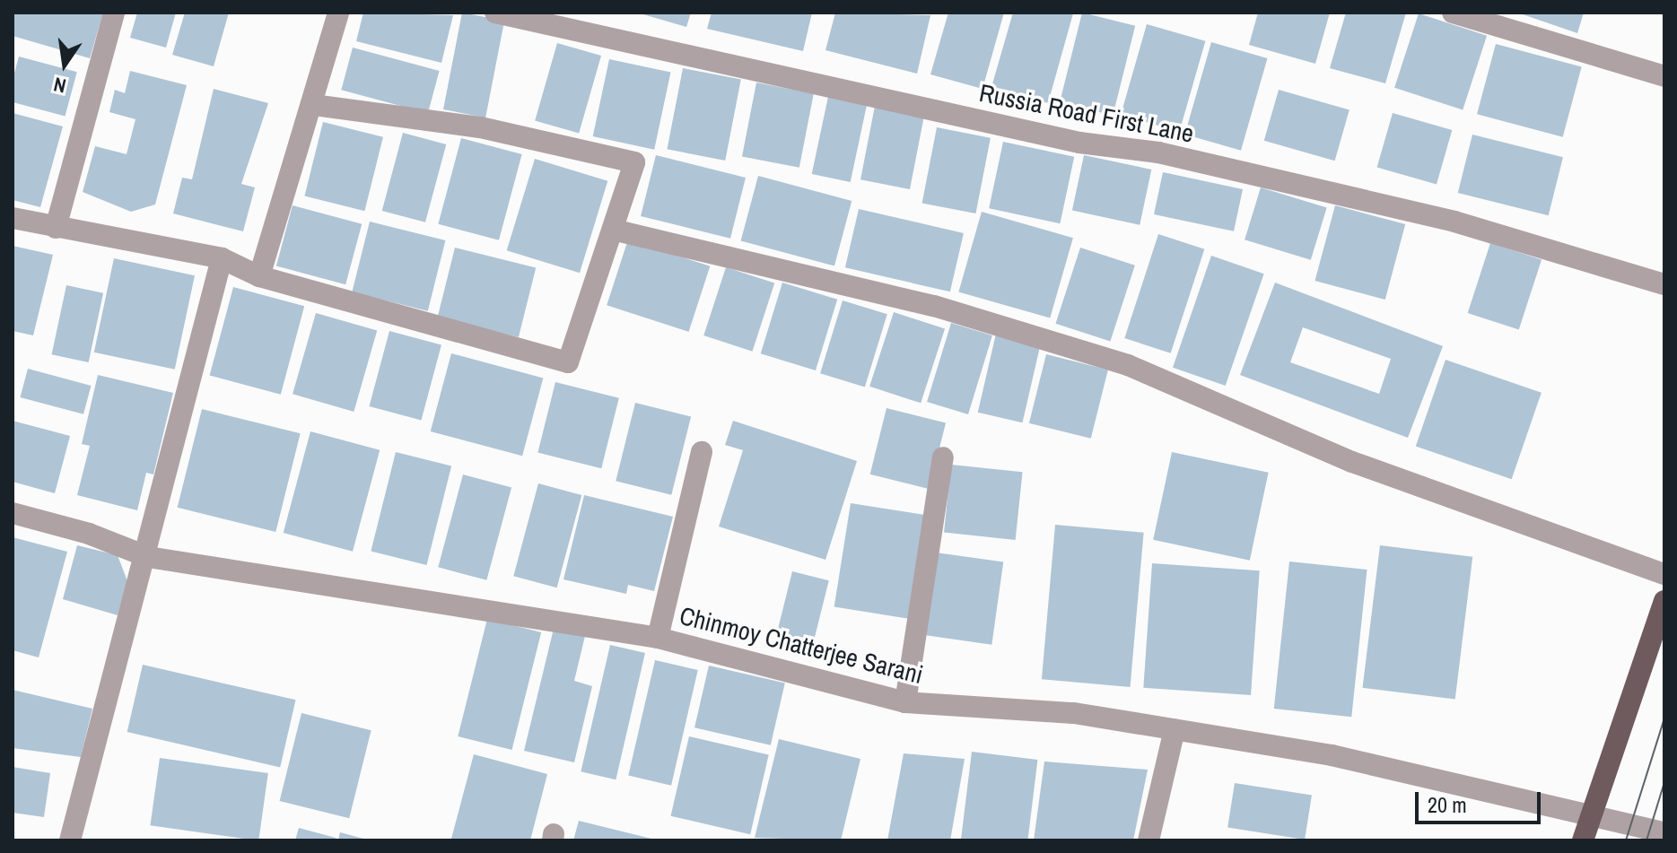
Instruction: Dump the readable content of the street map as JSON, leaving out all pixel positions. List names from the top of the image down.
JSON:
{
  "streets": {
    "street": ["Russia Road First Lane", "Chinmoy Chatterjee Sarani"]
  },
  "scale_bar": "20 m",
  "north": "bottom"
}
